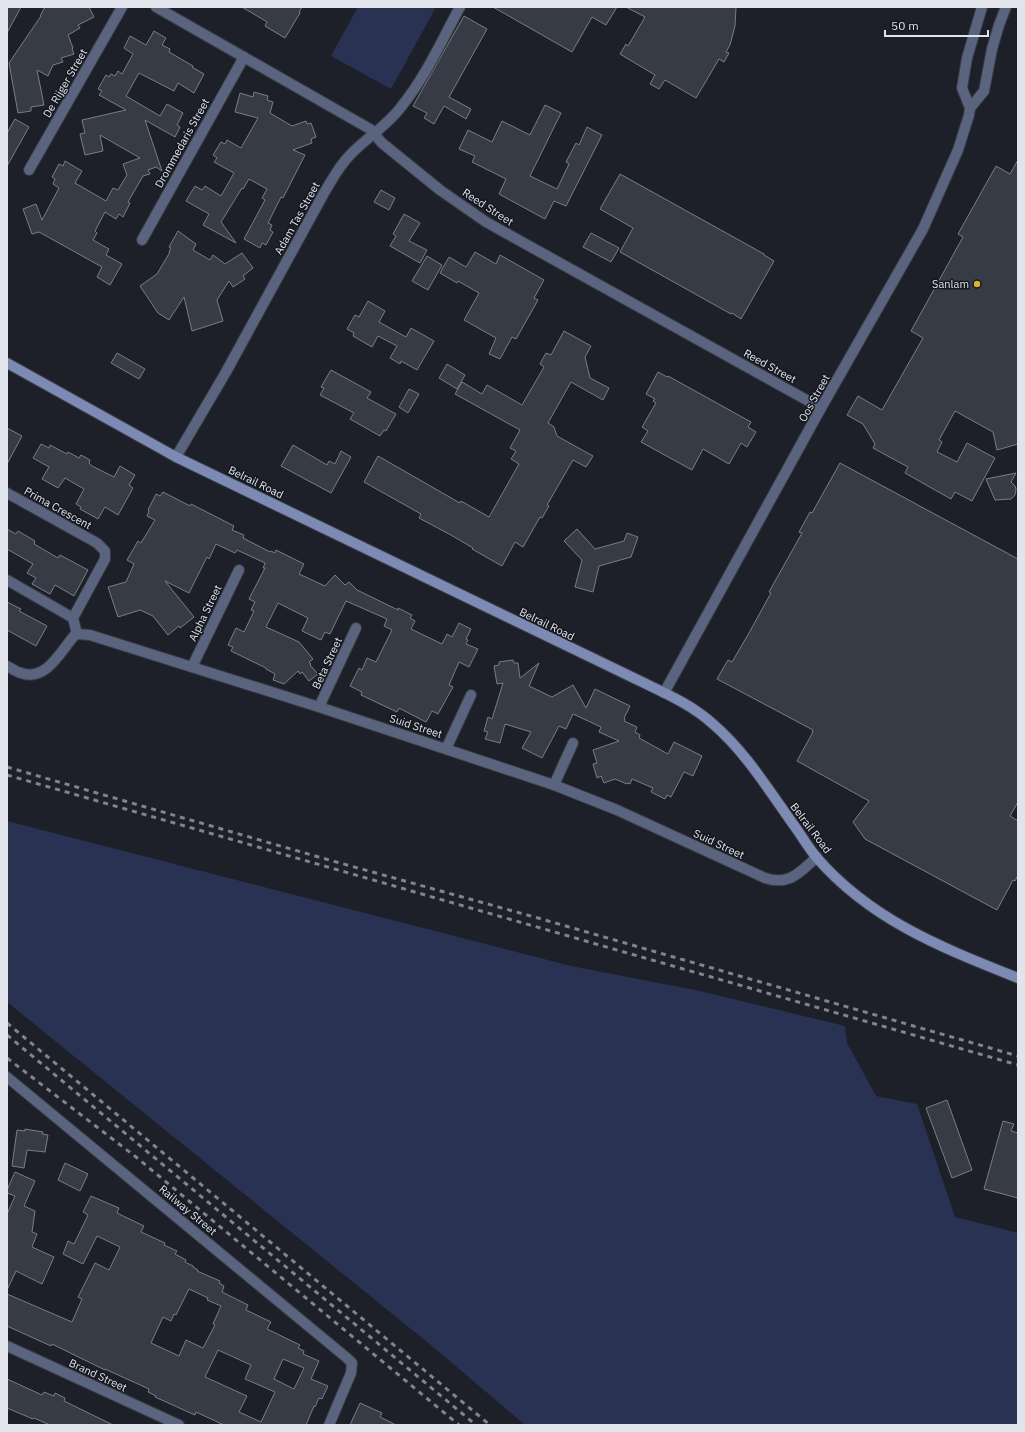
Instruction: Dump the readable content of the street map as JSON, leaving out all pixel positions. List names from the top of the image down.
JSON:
{
  "streets": {
    "street": [
      "De Rijger Street",
      "Drommedaris Street",
      "Reed Street",
      "Adam Tas Street",
      "Oos Street",
      "Belrail Road",
      "Prima Crescent",
      "Alpha Street",
      "Beta Street",
      "Suid Street",
      "Railway Street",
      "Brand Street"
    ]
  },
  "crossings": [
    ["Drommedaris Street", "Reed Street"],
    ["Reed Street", "Adam Tas Street"],
    ["Reed Street", "Oos Street"],
    ["Adam Tas Street", "Belrail Road"],
    ["Oos Street", "Belrail Road"],
    ["Belrail Road", "Suid Street"],
    ["Alpha Street", "Suid Street"],
    ["Beta Street", "Suid Street"]
  ],
  "places": ["Sanlam"],
  "scale_bar": "50 m"
}
